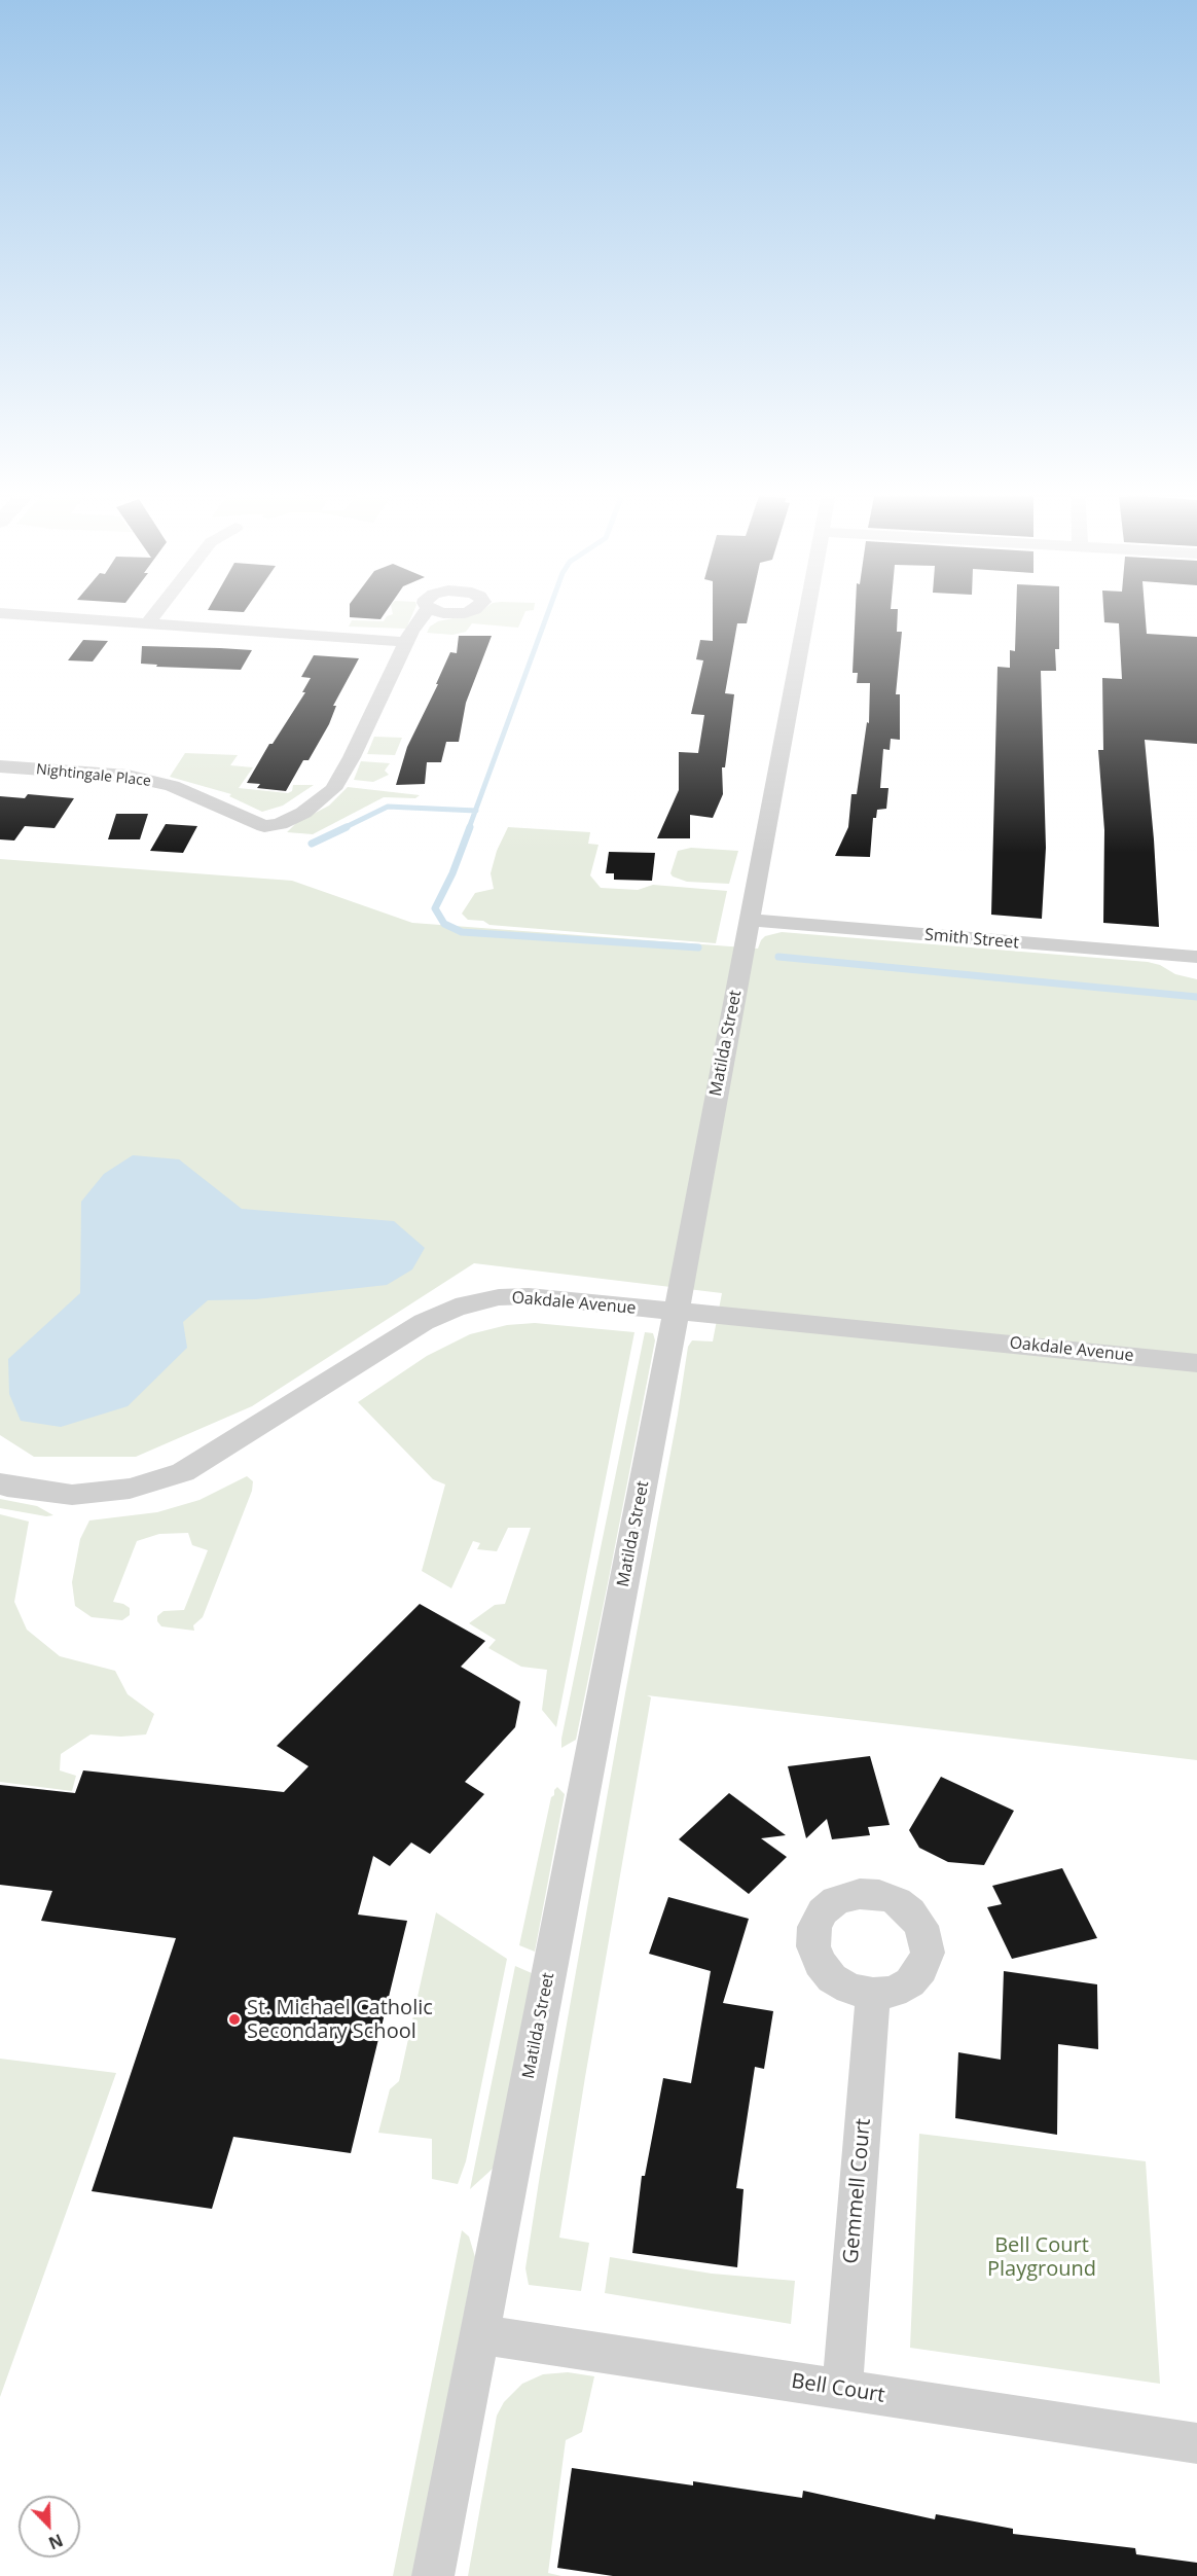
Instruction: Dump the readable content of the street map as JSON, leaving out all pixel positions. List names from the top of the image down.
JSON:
{
  "streets": {
    "street": [
      "Nightingale Place",
      "Smith Street",
      "Matilda Street",
      "Oakdale Avenue",
      "Gemmell Court",
      "Bell Court"
    ]
  },
  "crossings": [
    ["Smith Street", "Matilda Street"],
    ["Matilda Street", "Oakdale Avenue"],
    ["Matilda Street", "Bell Court"],
    ["Gemmell Court", "Bell Court"]
  ],
  "parks": ["Bell Court Playground"],
  "places": ["St. Michael Catholic Secondary School"],
  "north": "bottom right"
}
